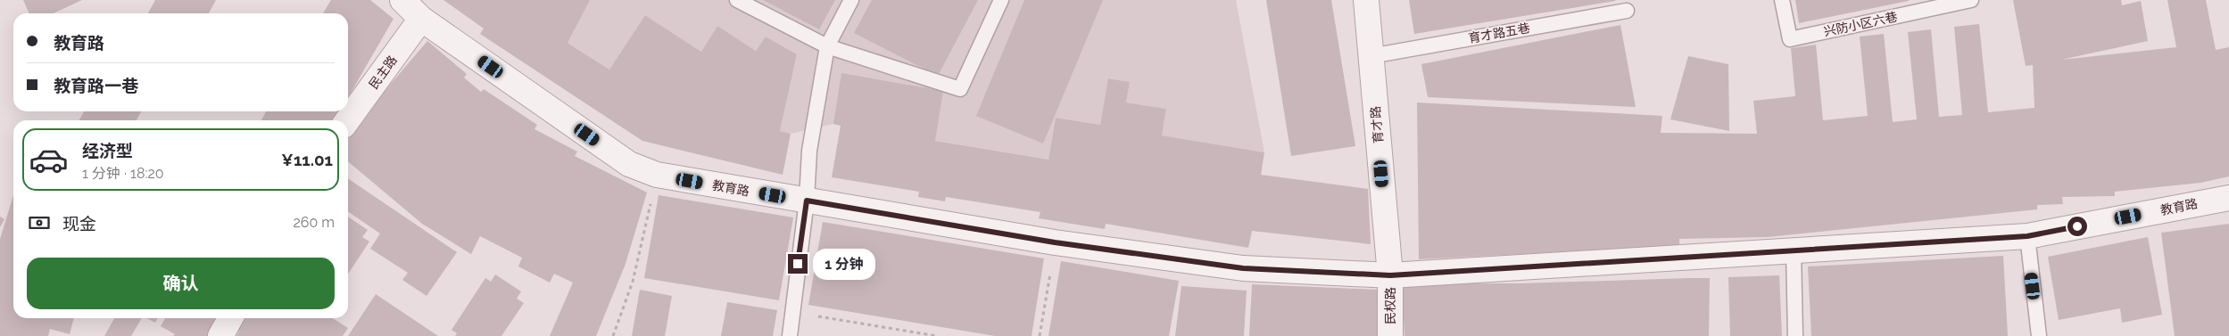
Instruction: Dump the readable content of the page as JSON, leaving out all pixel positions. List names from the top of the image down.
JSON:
{
  "streets": {
    "street": [
      "民主路",
      "育才路",
      "教育路",
      "民权路"
    ],
    "lane": ["兴防小区六巷", "育才路五巷"]
  },
  "crossings": [
    ["育才路五巷", "育才路"],
    ["民主路", "教育路"],
    ["育才路", "教育路"],
    ["育才路", "民权路"],
    ["教育路", "民权路"]
  ],
  "page": {
    "banner": ["教育路", "教育路一巷"],
    "list": [
      {
        "name": "经济型",
        "note": "1 分钟 · 18:20",
        "value": "¥11.01"
      }
    ],
    "pay": ["现金", "260 m"],
    "bubble": "1 分钟",
    "buttons": "确认"
  }
}
